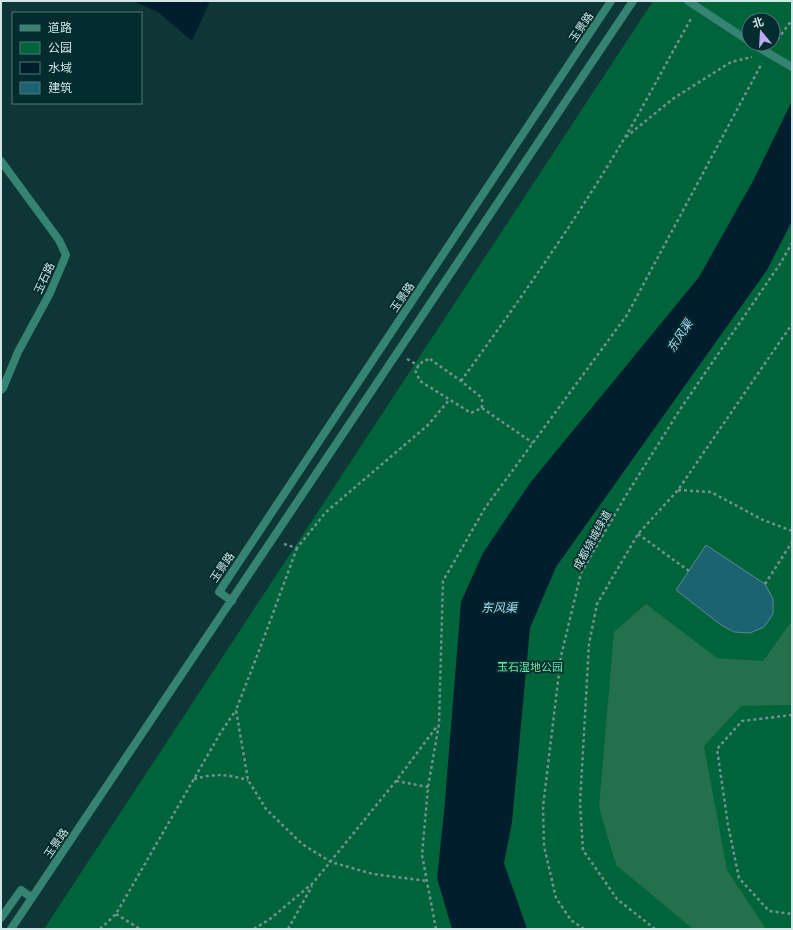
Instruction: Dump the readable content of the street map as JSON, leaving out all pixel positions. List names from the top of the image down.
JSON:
{
  "streets": {
    "street": ["玉景路", "玉石路"],
    "path": ["成都绕城绿道"]
  },
  "water": ["东风渠"],
  "parks": ["玉石湿地公园"],
  "legend": [
    "道路",
    "公园",
    "水域",
    "建筑"
  ],
  "north": "top"
}
